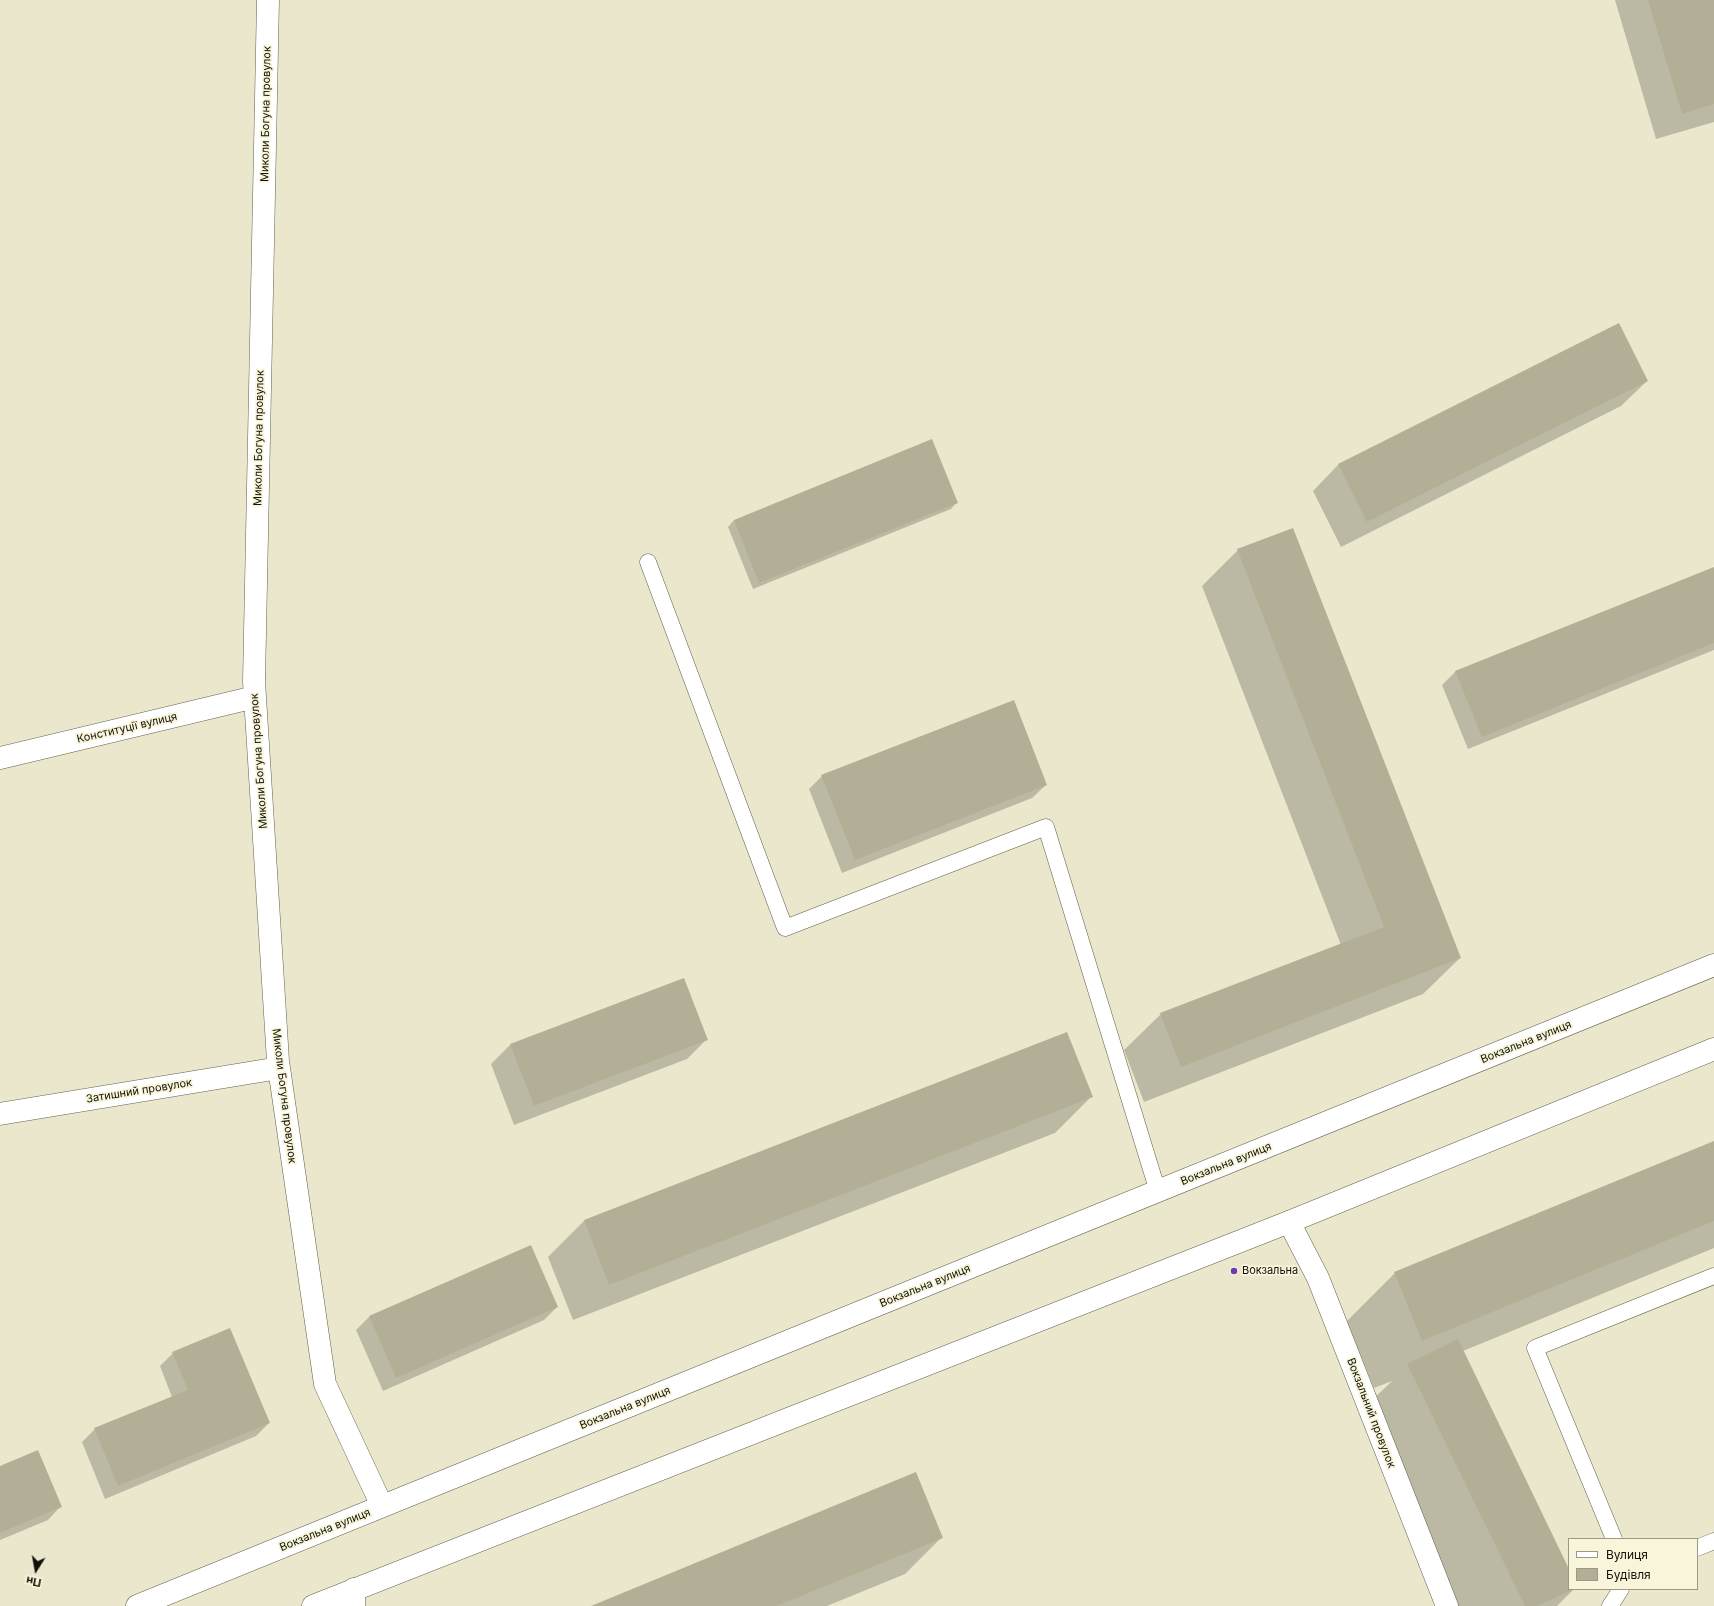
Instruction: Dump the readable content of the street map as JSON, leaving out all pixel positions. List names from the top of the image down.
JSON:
{
  "streets": {
    "street": [
      "Миколи Богуна провулок",
      "Конституції вулиця",
      "Вокзальна вулиця",
      "Затишний провулок",
      "Вокзальний провулок"
    ]
  },
  "crossings": [
    ["Миколи Богуна провулок", "Конституції вулиця"],
    ["Миколи Богуна провулок", "Вокзальна вулиця"],
    ["Миколи Богуна провулок", "Затишний провулок"]
  ],
  "places": ["Вокзальна"],
  "legend": ["Вулиця", "Будівля"],
  "north": "bottom"
}
